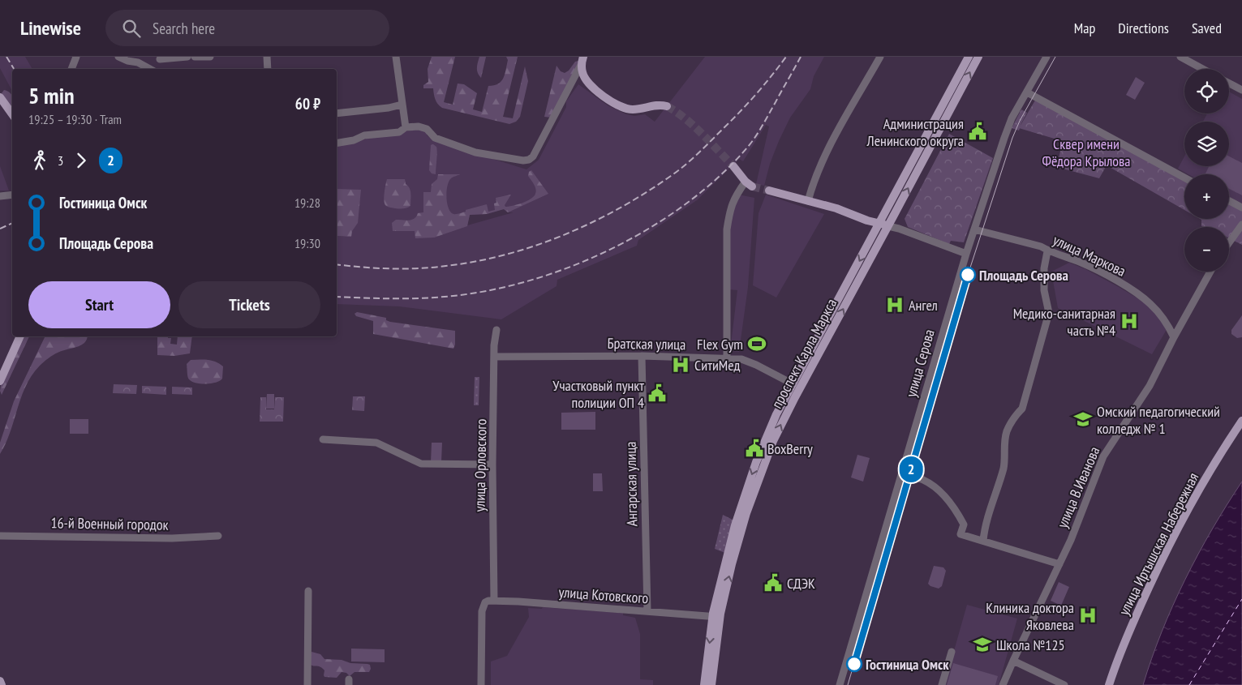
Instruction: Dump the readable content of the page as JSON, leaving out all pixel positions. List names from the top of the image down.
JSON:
{
  "streets": {
    "main road": ["проспект Карла Маркса", "улица Иртышская Набережная"],
    "street": [
      "улица Маркова",
      "Братская улица",
      "улица Серова",
      "улица Орловского",
      "Ангарская улица",
      "улица В.Иванова",
      "16-й Военный городок",
      "улица Котовского"
    ]
  },
  "crossings": [
    ["улица Маркова", "улица Серова"],
    ["улица Маркова", "улица В.Иванова"],
    ["Братская улица", "проспект Карла Маркса"],
    ["Братская улица", "улица Орловского"],
    ["Братская улица", "Ангарская улица"],
    ["проспект Карла Маркса", "улица Котовского"],
    ["улица Орловского", "улица Котовского"],
    ["Ангарская улица", "улица Котовского"]
  ],
  "parks": ["Сквер имени Фёдора Крылова"],
  "places": {
    "public building": [
      "Администрация Ленинского округа",
      "Участковый пункт полиции ОП 4",
      "BoxBerry",
      "СДЭК"
    ],
    "other": ["Площадь Серова", "Гостиница Омск"],
    "hospital": [
      "Ангел",
      "Медико-санитарная часть №4",
      "СитиМед",
      "Клиника доктора Яковлева"
    ],
    "sports": ["Flex Gym"],
    "school or university": ["Омский педагогический колледж № 1", "Школа №125"]
  },
  "lines": ["tram line 2"],
  "page": {
    "header": "Linewise",
    "search": "Search here",
    "nav": ["Map", "Directions", "Saved"],
    "on_map": "2",
    "map_buttons": ["+", "−"],
    "heading": ["5 min", "19:25 – 19:30 · Tram", "60 ₽"],
    "legs": ["3", "2"],
    "list": [
      {
        "name": "Гостиница Омск",
        "value": "19:28"
      },
      {
        "name": "Площадь Серова",
        "value": "19:30"
      }
    ],
    "buttons": ["Start", "Tickets"]
  }
}
